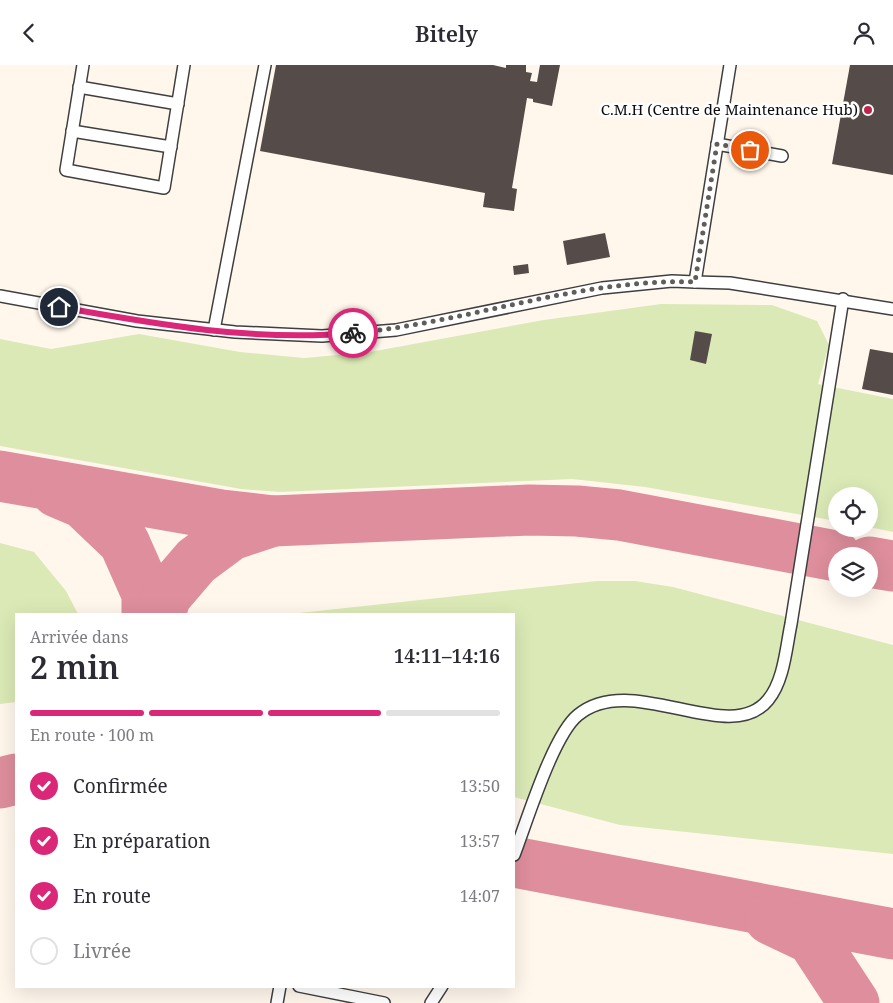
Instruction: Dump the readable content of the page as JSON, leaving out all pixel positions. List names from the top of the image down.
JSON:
{
  "places": ["C.M.H (Centre de Maintenance Hub)"],
  "page": {
    "header": "Bitely",
    "heading": ["2 min", "Arrivée dans", "14:11–14:16"],
    "bar": "En route · 100 m",
    "list": [
      ["Confirmée", "13:50"],
      ["En préparation", "13:57"],
      ["En route", "14:07"],
      "Livrée"
    ]
  }
}
